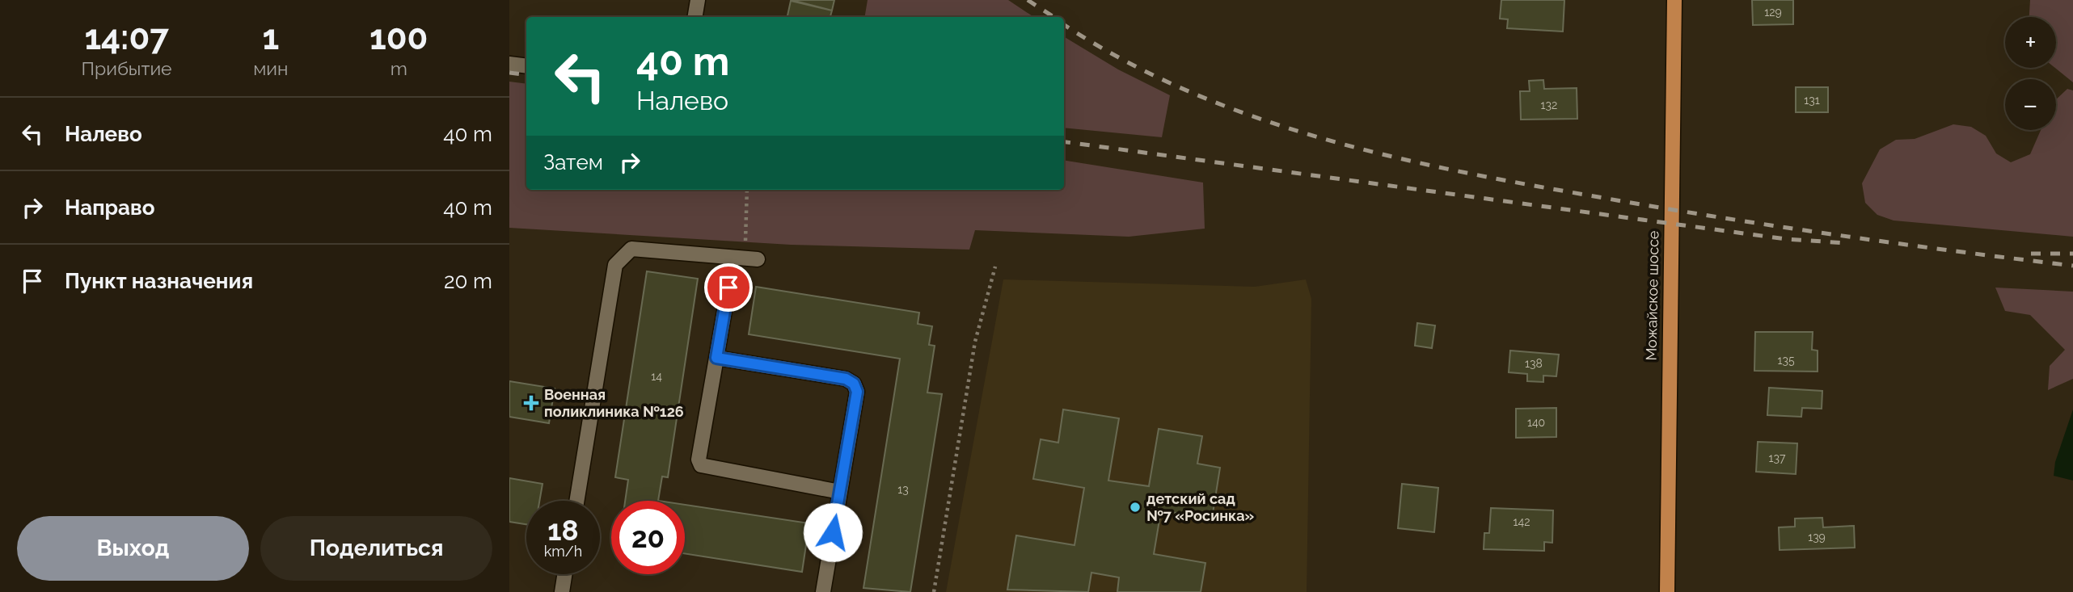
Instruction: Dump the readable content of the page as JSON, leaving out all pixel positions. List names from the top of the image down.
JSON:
{
  "streets": {
    "main road": ["Можайское шоссе"]
  },
  "places": {
    "health": ["Военная поликлиника №126"],
    "other": ["детский сад №7 «Росинка»"]
  },
  "house_numbers": [
    "129",
    "131",
    "132",
    "135",
    "138",
    "14",
    "140",
    "137",
    "13",
    "142",
    "139"
  ],
  "page": {
    "eta": [
      "14:07",
      "Прибытие",
      "1",
      "мин",
      "100",
      "m"
    ],
    "map_buttons": ["+", "−"],
    "turn": ["40 m", "Налево"],
    "list": [
      {
        "name": "Налево",
        "value": "40 m"
      },
      {
        "name": "Направо",
        "value": "40 m"
      },
      {
        "name": "Пункт назначения",
        "value": "20 m"
      }
    ],
    "then": "Затем",
    "speed": "18 km/h",
    "limit": "20",
    "buttons": ["Выход", "Поделиться"]
  }
}
